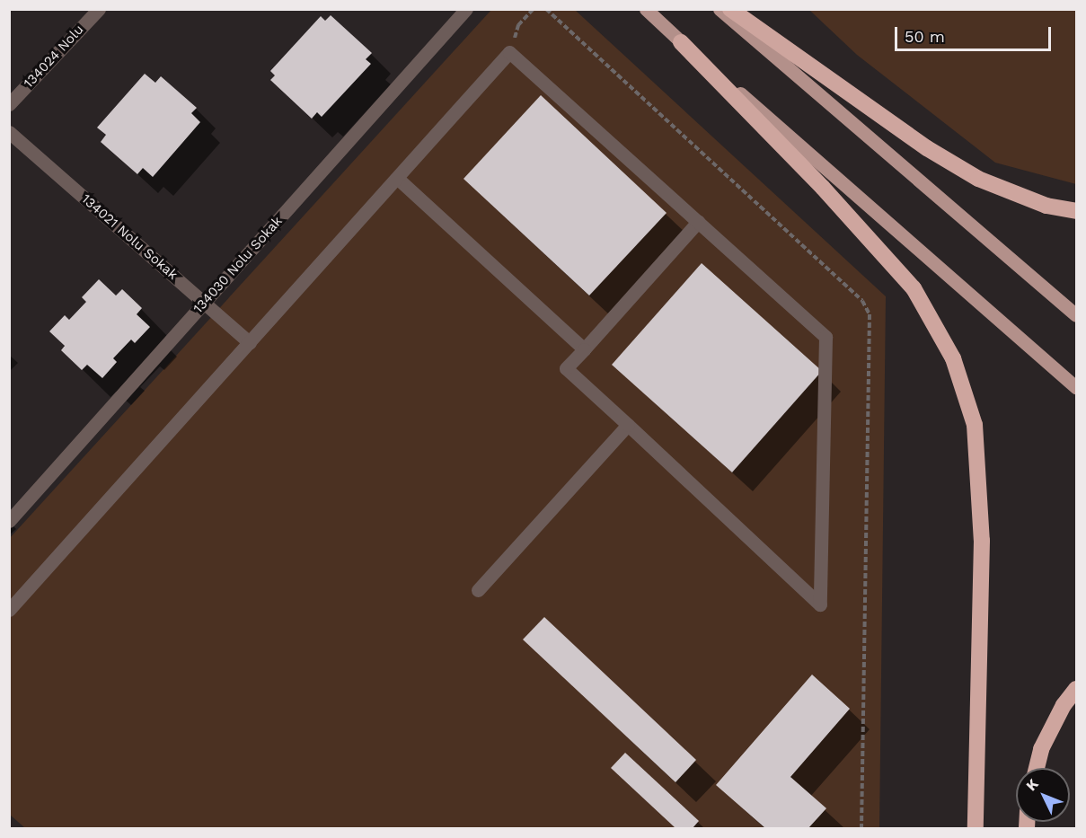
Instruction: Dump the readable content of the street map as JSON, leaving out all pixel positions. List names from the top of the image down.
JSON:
{
  "streets": {
    "street": ["134024 Nolu", "134021 Nolu Sokak", "134030 Nolu Sokak"]
  },
  "crossings": [
    ["134021 Nolu Sokak", "134030 Nolu Sokak"]
  ],
  "scale_bar": "50 m",
  "north": "top left"
}
